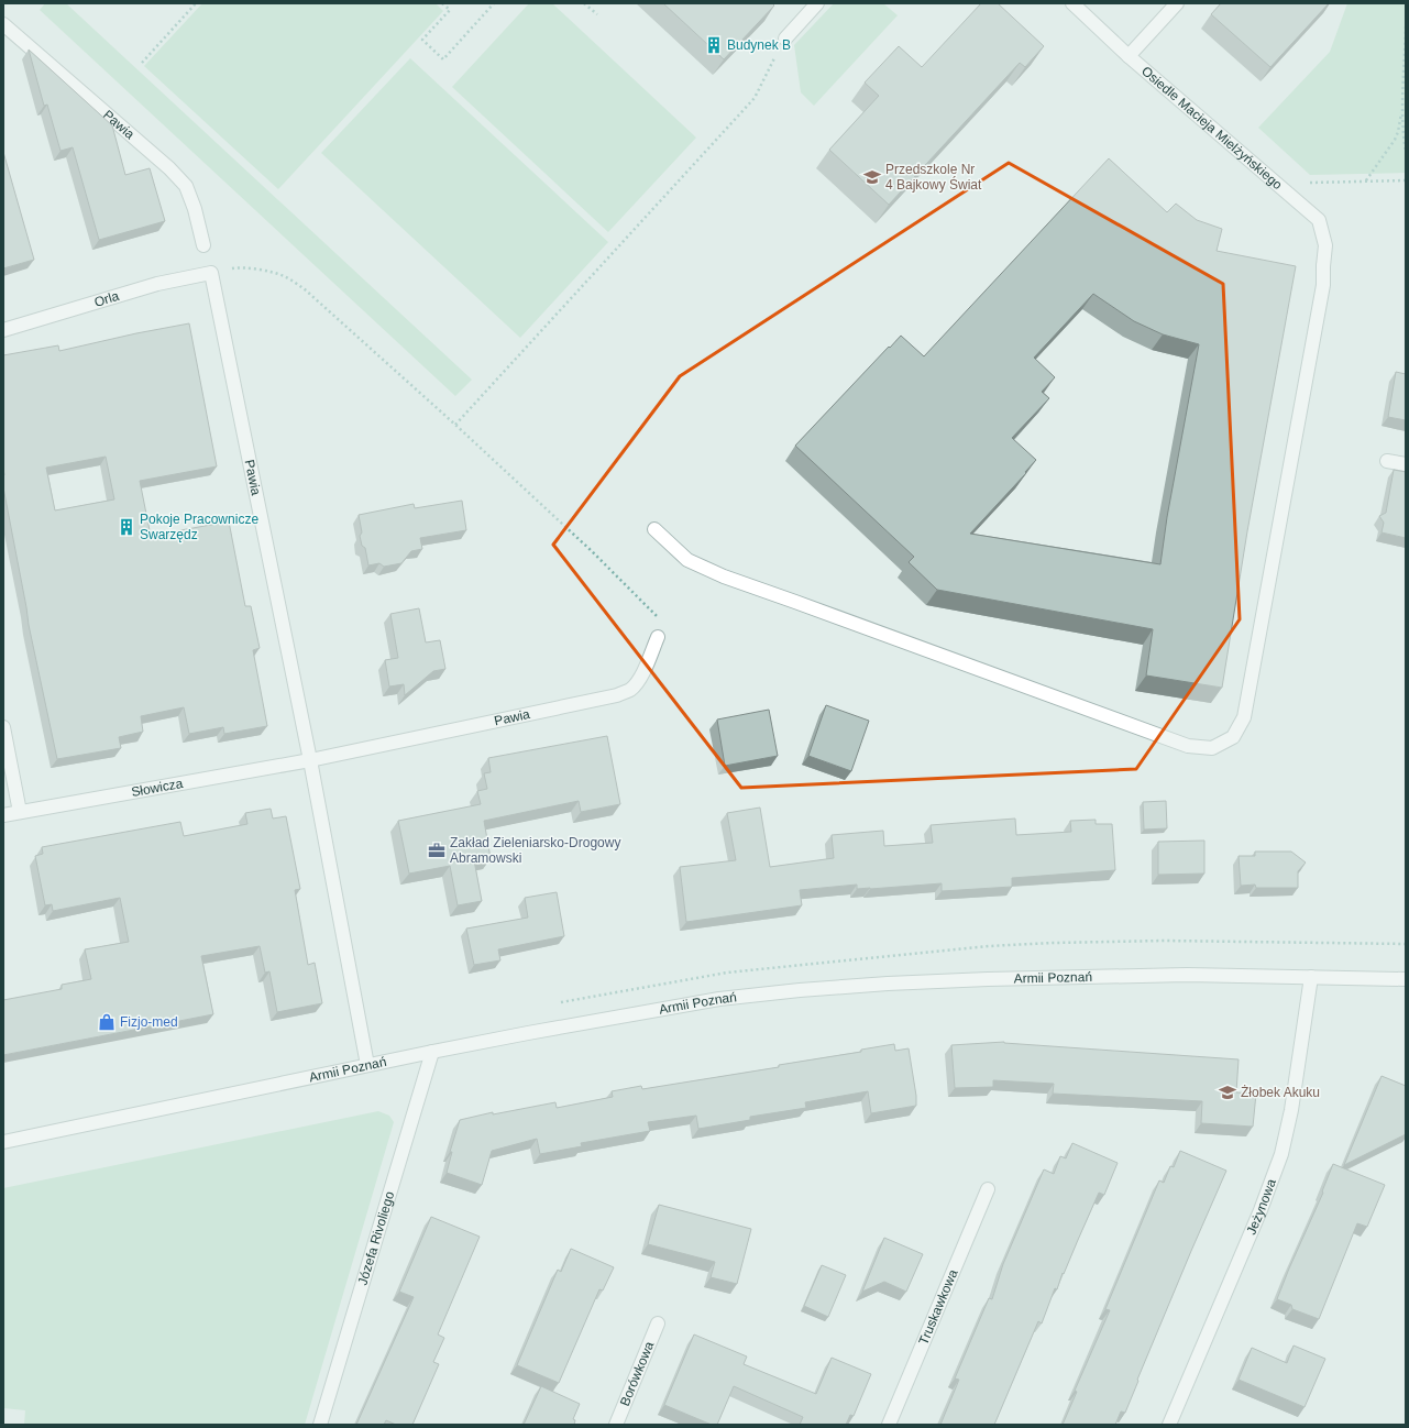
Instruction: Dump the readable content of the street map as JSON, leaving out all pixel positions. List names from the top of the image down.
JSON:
{
  "streets": {
    "street": [
      "Pawia",
      "Osiedle Macieja Mielżyńskiego",
      "Orla",
      "Słowicza",
      "Armii Poznań",
      "Jeżynowa",
      "Józefa Rivoliego",
      "Truskawkowa",
      "Borówkowa"
    ]
  },
  "crossings": [
    ["Pawia", "Orla"],
    ["Pawia", "Słowicza"],
    ["Pawia", "Armii Poznań"],
    ["Armii Poznań", "Jeżynowa"],
    ["Armii Poznań", "Józefa Rivoliego"]
  ],
  "places": {
    "building": ["Budynek B", "Pokoje Pracownicze Swarzędz"],
    "school or university": ["Przedszkole Nr 4 Bajkowy Świat", "Żłobek Akuku"],
    "office": ["Zakład Zieleniarsko-Drogowy Abramowski"],
    "shop": ["Fizjo-med"]
  }
}
